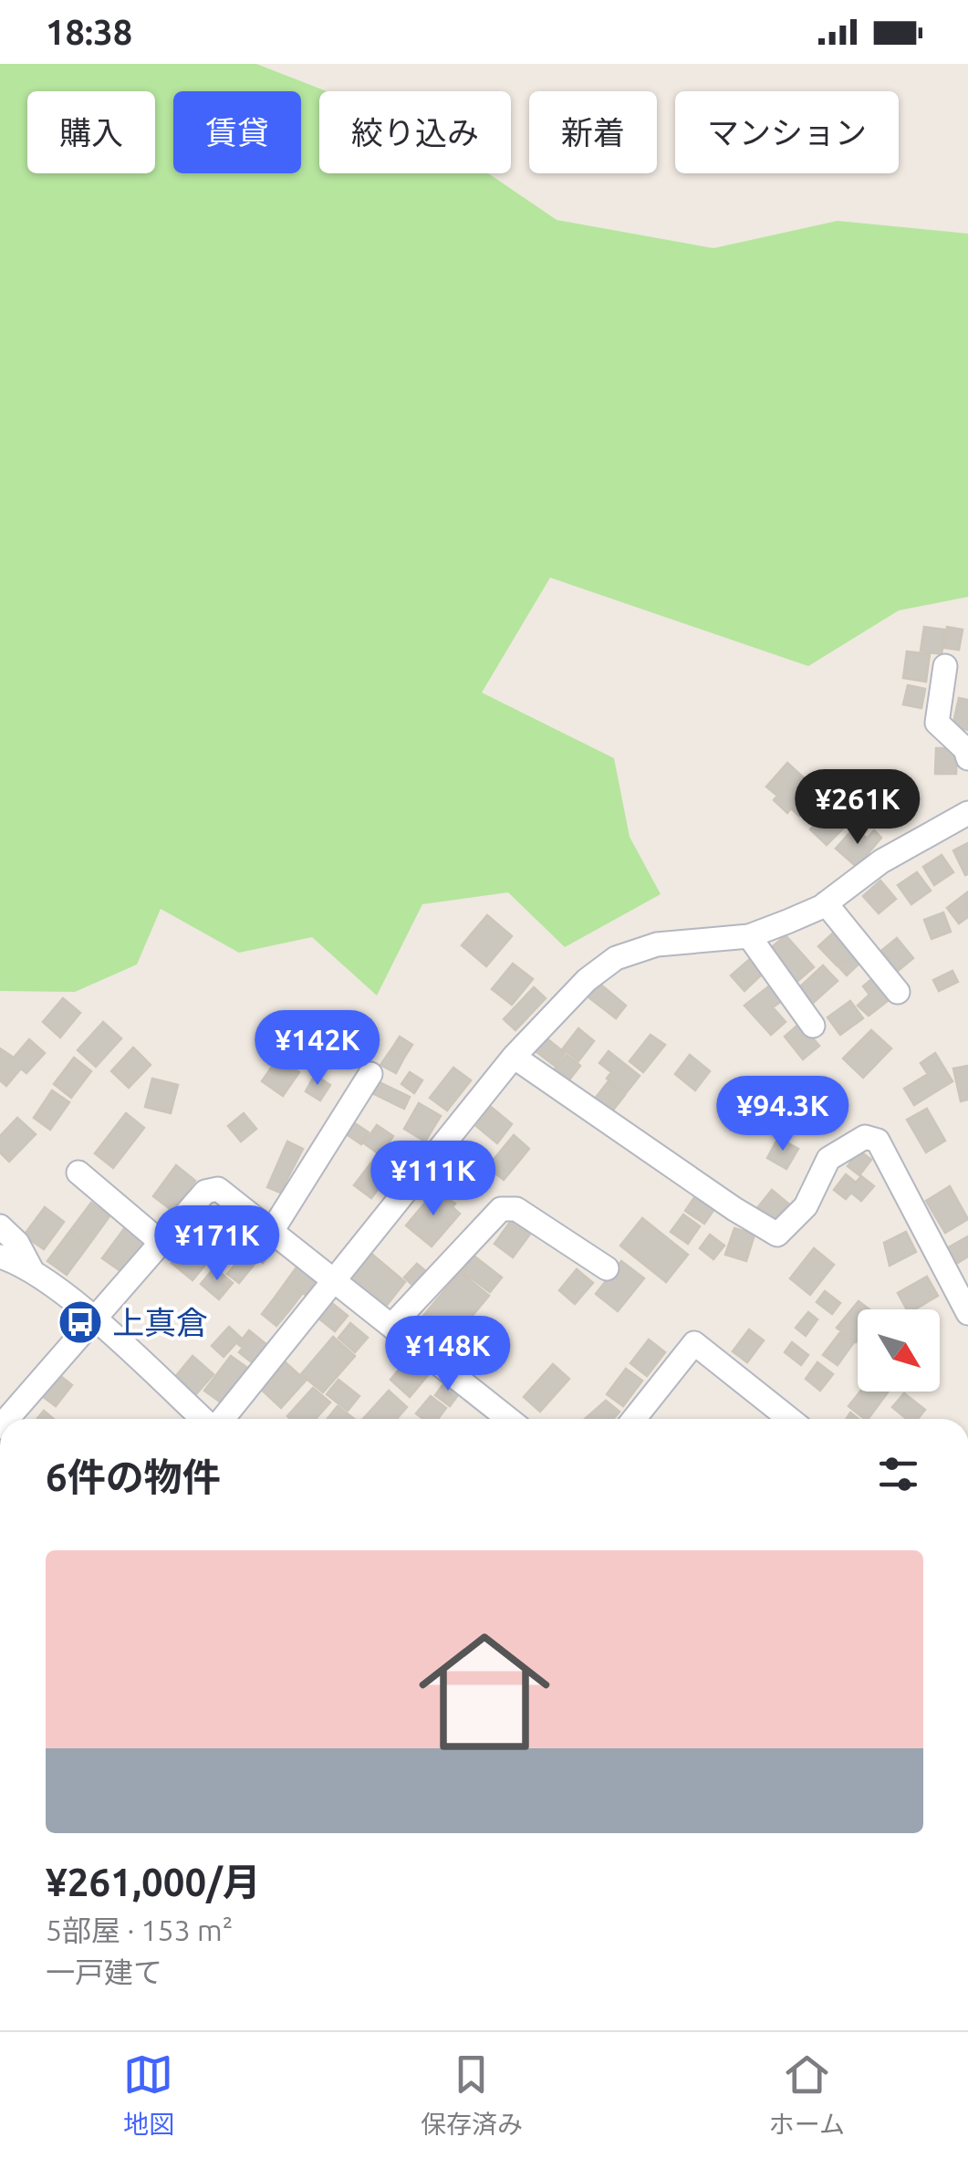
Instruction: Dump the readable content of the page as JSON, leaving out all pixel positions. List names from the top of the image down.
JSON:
{
  "places": {
    "bus stop": ["上真倉"]
  },
  "north": "bottom right",
  "page": {
    "status": "18:38",
    "chip": [
      "購入",
      "賃貸",
      "絞り込み",
      "新着",
      "マンション"
    ],
    "price": [
      "¥261K",
      "¥142K",
      "¥94.3K",
      "¥111K",
      "¥171K",
      "¥148K"
    ],
    "heading": "6件の物件",
    "list": [
      {
        "name": "¥261,000/月",
        "note": "5部屋 · 153 m² · 一戸建て"
      }
    ],
    "tabs": ["地図", "保存済み", "ホーム"]
  }
}
